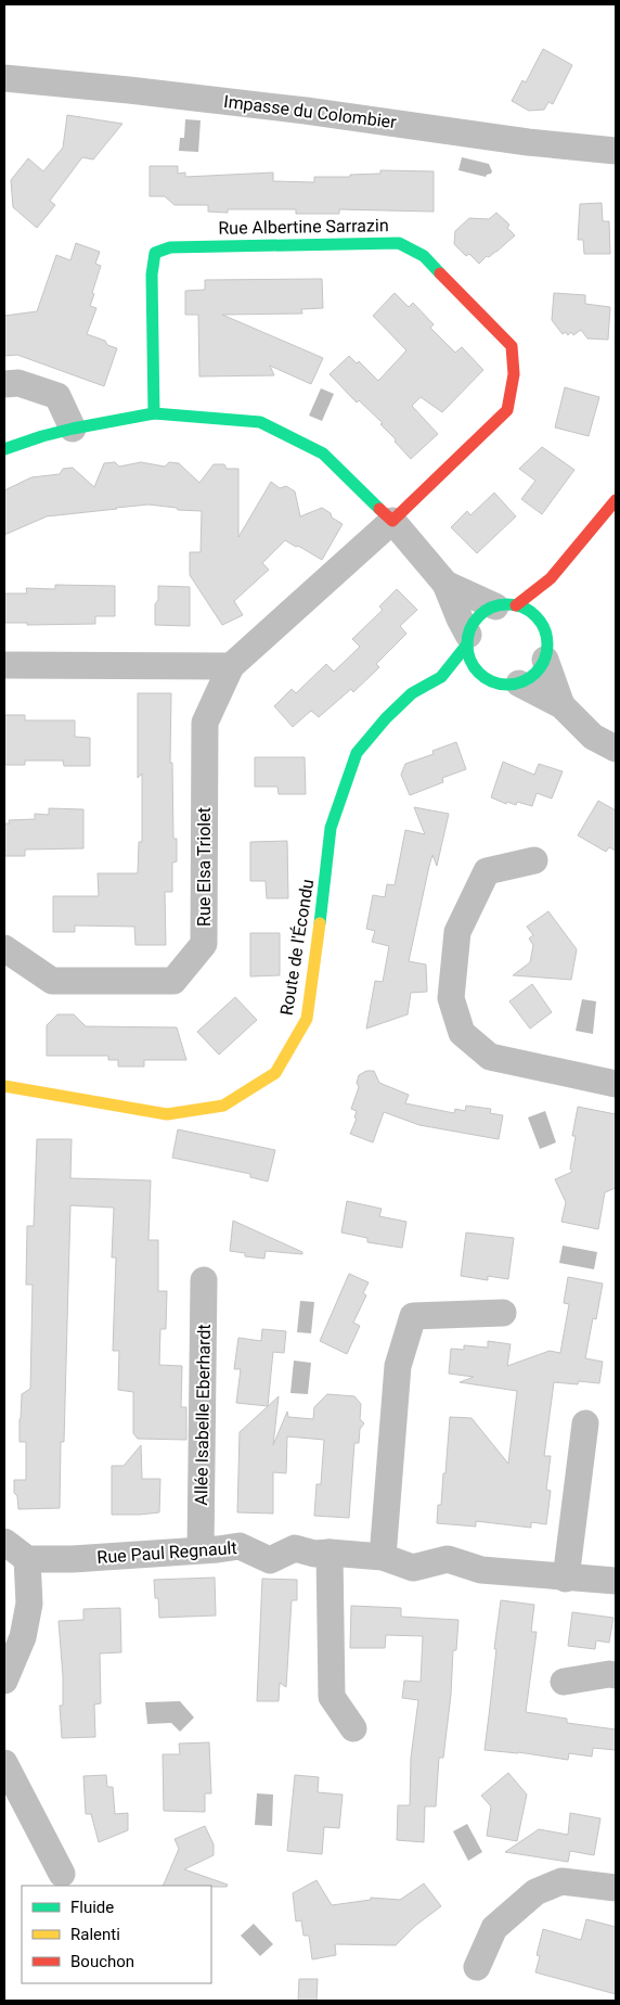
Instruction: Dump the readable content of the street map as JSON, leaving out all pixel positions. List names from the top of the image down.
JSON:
{
  "streets": {
    "street": [
      "Impasse du Colombier",
      "Rue Albertine Sarrazin",
      "Rue Elsa Triolet",
      "Route de l'Écondu",
      "Allée Isabelle Eberhardt",
      "Rue Paul Regnault"
    ]
  },
  "crossings": [
    ["Allée Isabelle Eberhardt", "Rue Paul Regnault"]
  ],
  "legend": ["Fluide", "Ralenti", "Bouchon"]
}
